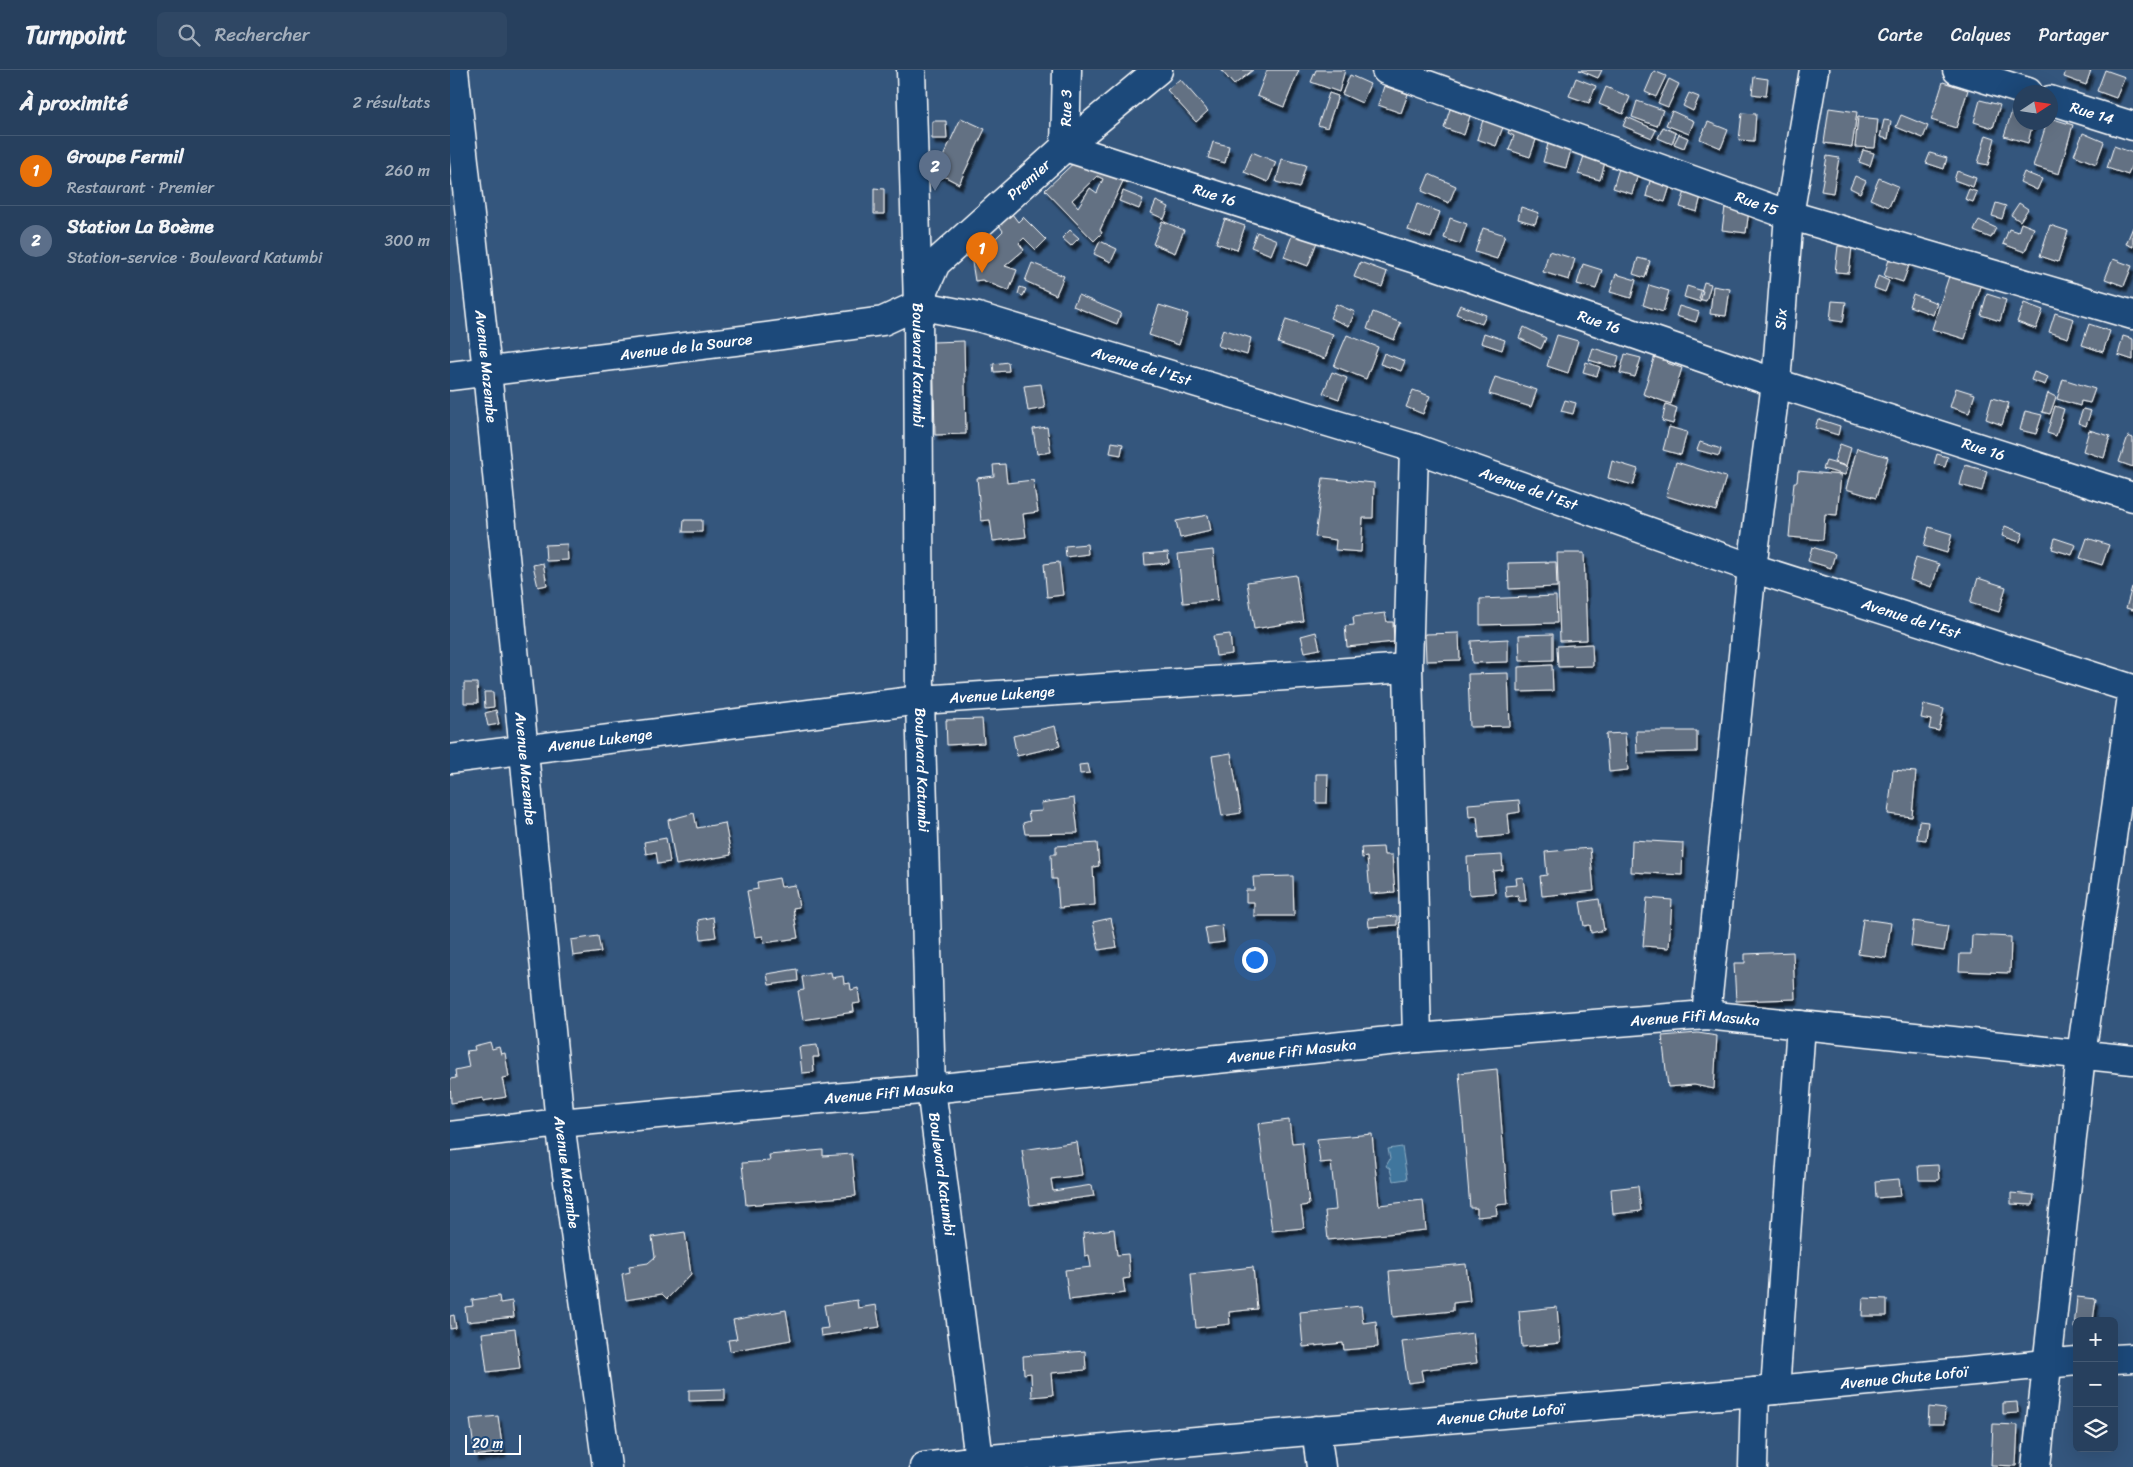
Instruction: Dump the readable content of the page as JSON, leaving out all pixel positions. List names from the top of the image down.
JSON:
{
  "streets": {
    "street": [
      "Rue 3",
      "Rue 14",
      "Premier",
      "Rue 16",
      "Rue 15",
      "Six",
      "Avenue de la Source",
      "Boulevard Katumbi",
      "Avenue Mazembe",
      "Avenue de l'Est",
      "Avenue Lukenge",
      "Avenue Fifi Masuka",
      "Avenue Chute Lofoï"
    ]
  },
  "crossings": [
    ["Rue 3", "Premier"],
    ["Rue 3", "Rue 16"],
    ["Premier", "Rue 16"],
    ["Premier", "Avenue de la Source"],
    ["Premier", "Boulevard Katumbi"],
    ["Premier", "Avenue de l'Est"],
    ["Rue 16", "Six"],
    ["Rue 15", "Six"],
    ["Six", "Avenue de l'Est"],
    ["Six", "Avenue Fifi Masuka"],
    ["Avenue de la Source", "Boulevard Katumbi"],
    ["Avenue de la Source", "Avenue Mazembe"],
    ["Avenue de la Source", "Avenue de l'Est"],
    ["Boulevard Katumbi", "Avenue de l'Est"],
    ["Boulevard Katumbi", "Avenue Lukenge"],
    ["Boulevard Katumbi", "Avenue Fifi Masuka"],
    ["Boulevard Katumbi", "Avenue Chute Lofoï"],
    ["Avenue Mazembe", "Avenue Lukenge"],
    ["Avenue Mazembe", "Avenue Fifi Masuka"]
  ],
  "scale_bar": "20 m",
  "north": "right",
  "page": {
    "header": "Turnpoint",
    "search": "Rechercher",
    "nav": ["Carte", "Calques", "Partager"],
    "heading": ["À proximité", "2 résultats"],
    "list": [
      {
        "mark": "1",
        "name": "Groupe Fermil",
        "note": "Restaurant · Premier",
        "value": "260 m"
      },
      {
        "mark": "2",
        "name": "Station La Boème",
        "note": "Station-service · Boulevard Katumbi",
        "value": "300 m"
      }
    ],
    "pins": ["2", "1"],
    "map_buttons": ["+", "−"],
    "scale": "20 m"
  }
}
